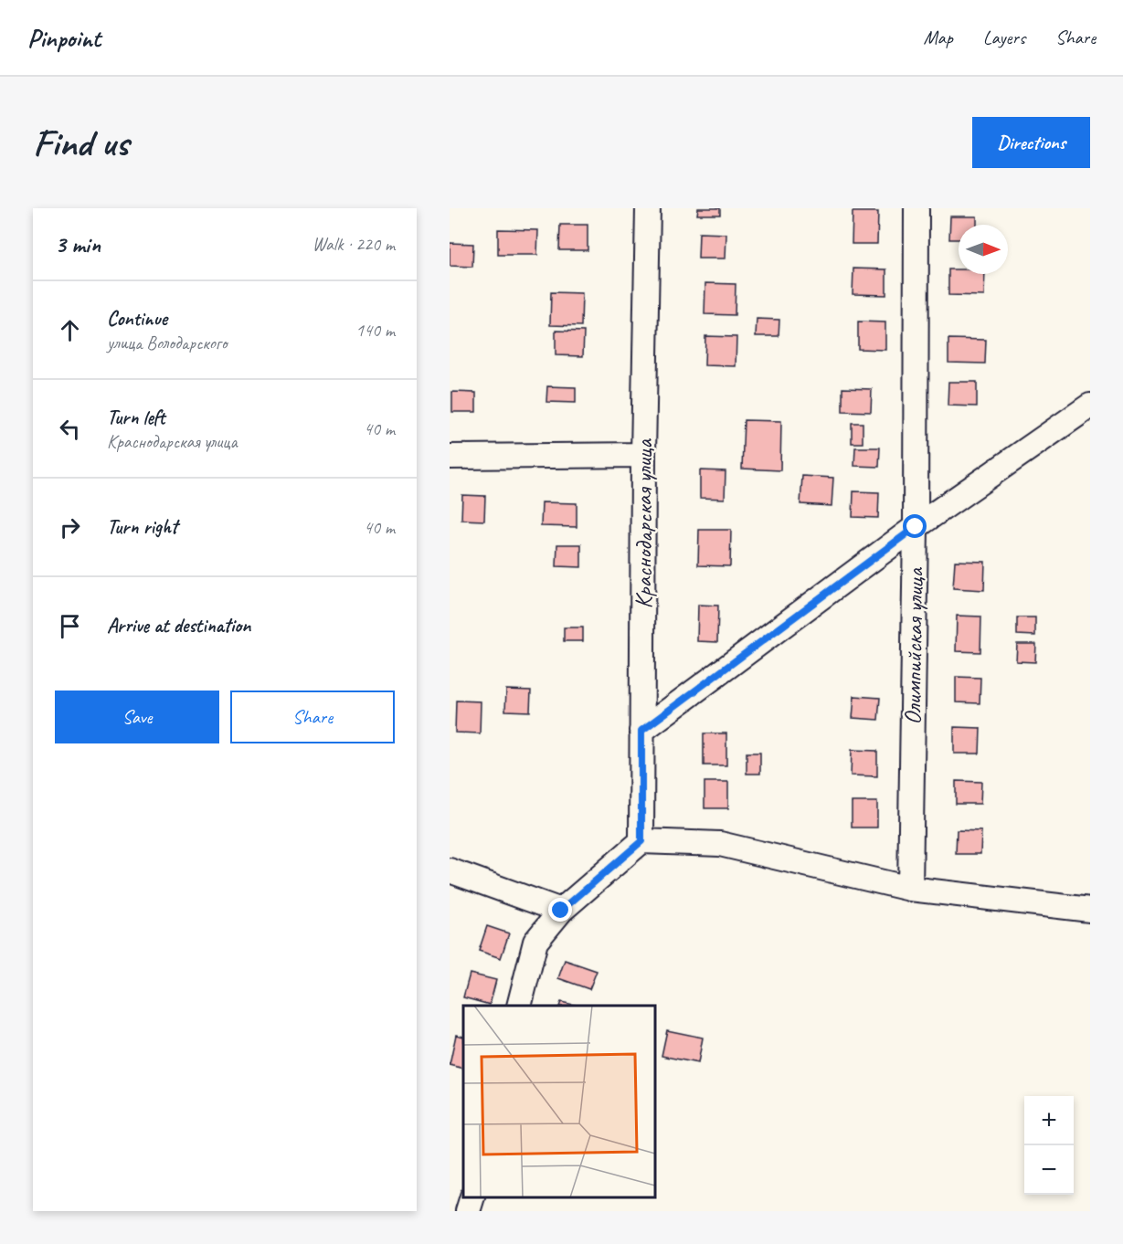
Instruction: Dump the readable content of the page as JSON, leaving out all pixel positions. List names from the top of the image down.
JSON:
{
  "streets": {
    "street": ["Краснодарская улица", "Олимпийская улица"]
  },
  "north": "right",
  "page": {
    "header": "Pinpoint",
    "nav": ["Map", "Layers", "Share"],
    "buttons": [
      "Directions",
      ["Save", "Share"]
    ],
    "title": "Find us",
    "heading": ["3 min", "Walk · 220 m"],
    "list": [
      ["Continue", "улица Володарского", "140 m"],
      ["Turn left", "Краснодарская улица", "40 m"],
      ["Turn right", "40 m"],
      "Arrive at destination"
    ],
    "map_buttons": ["+", "−"]
  }
}
